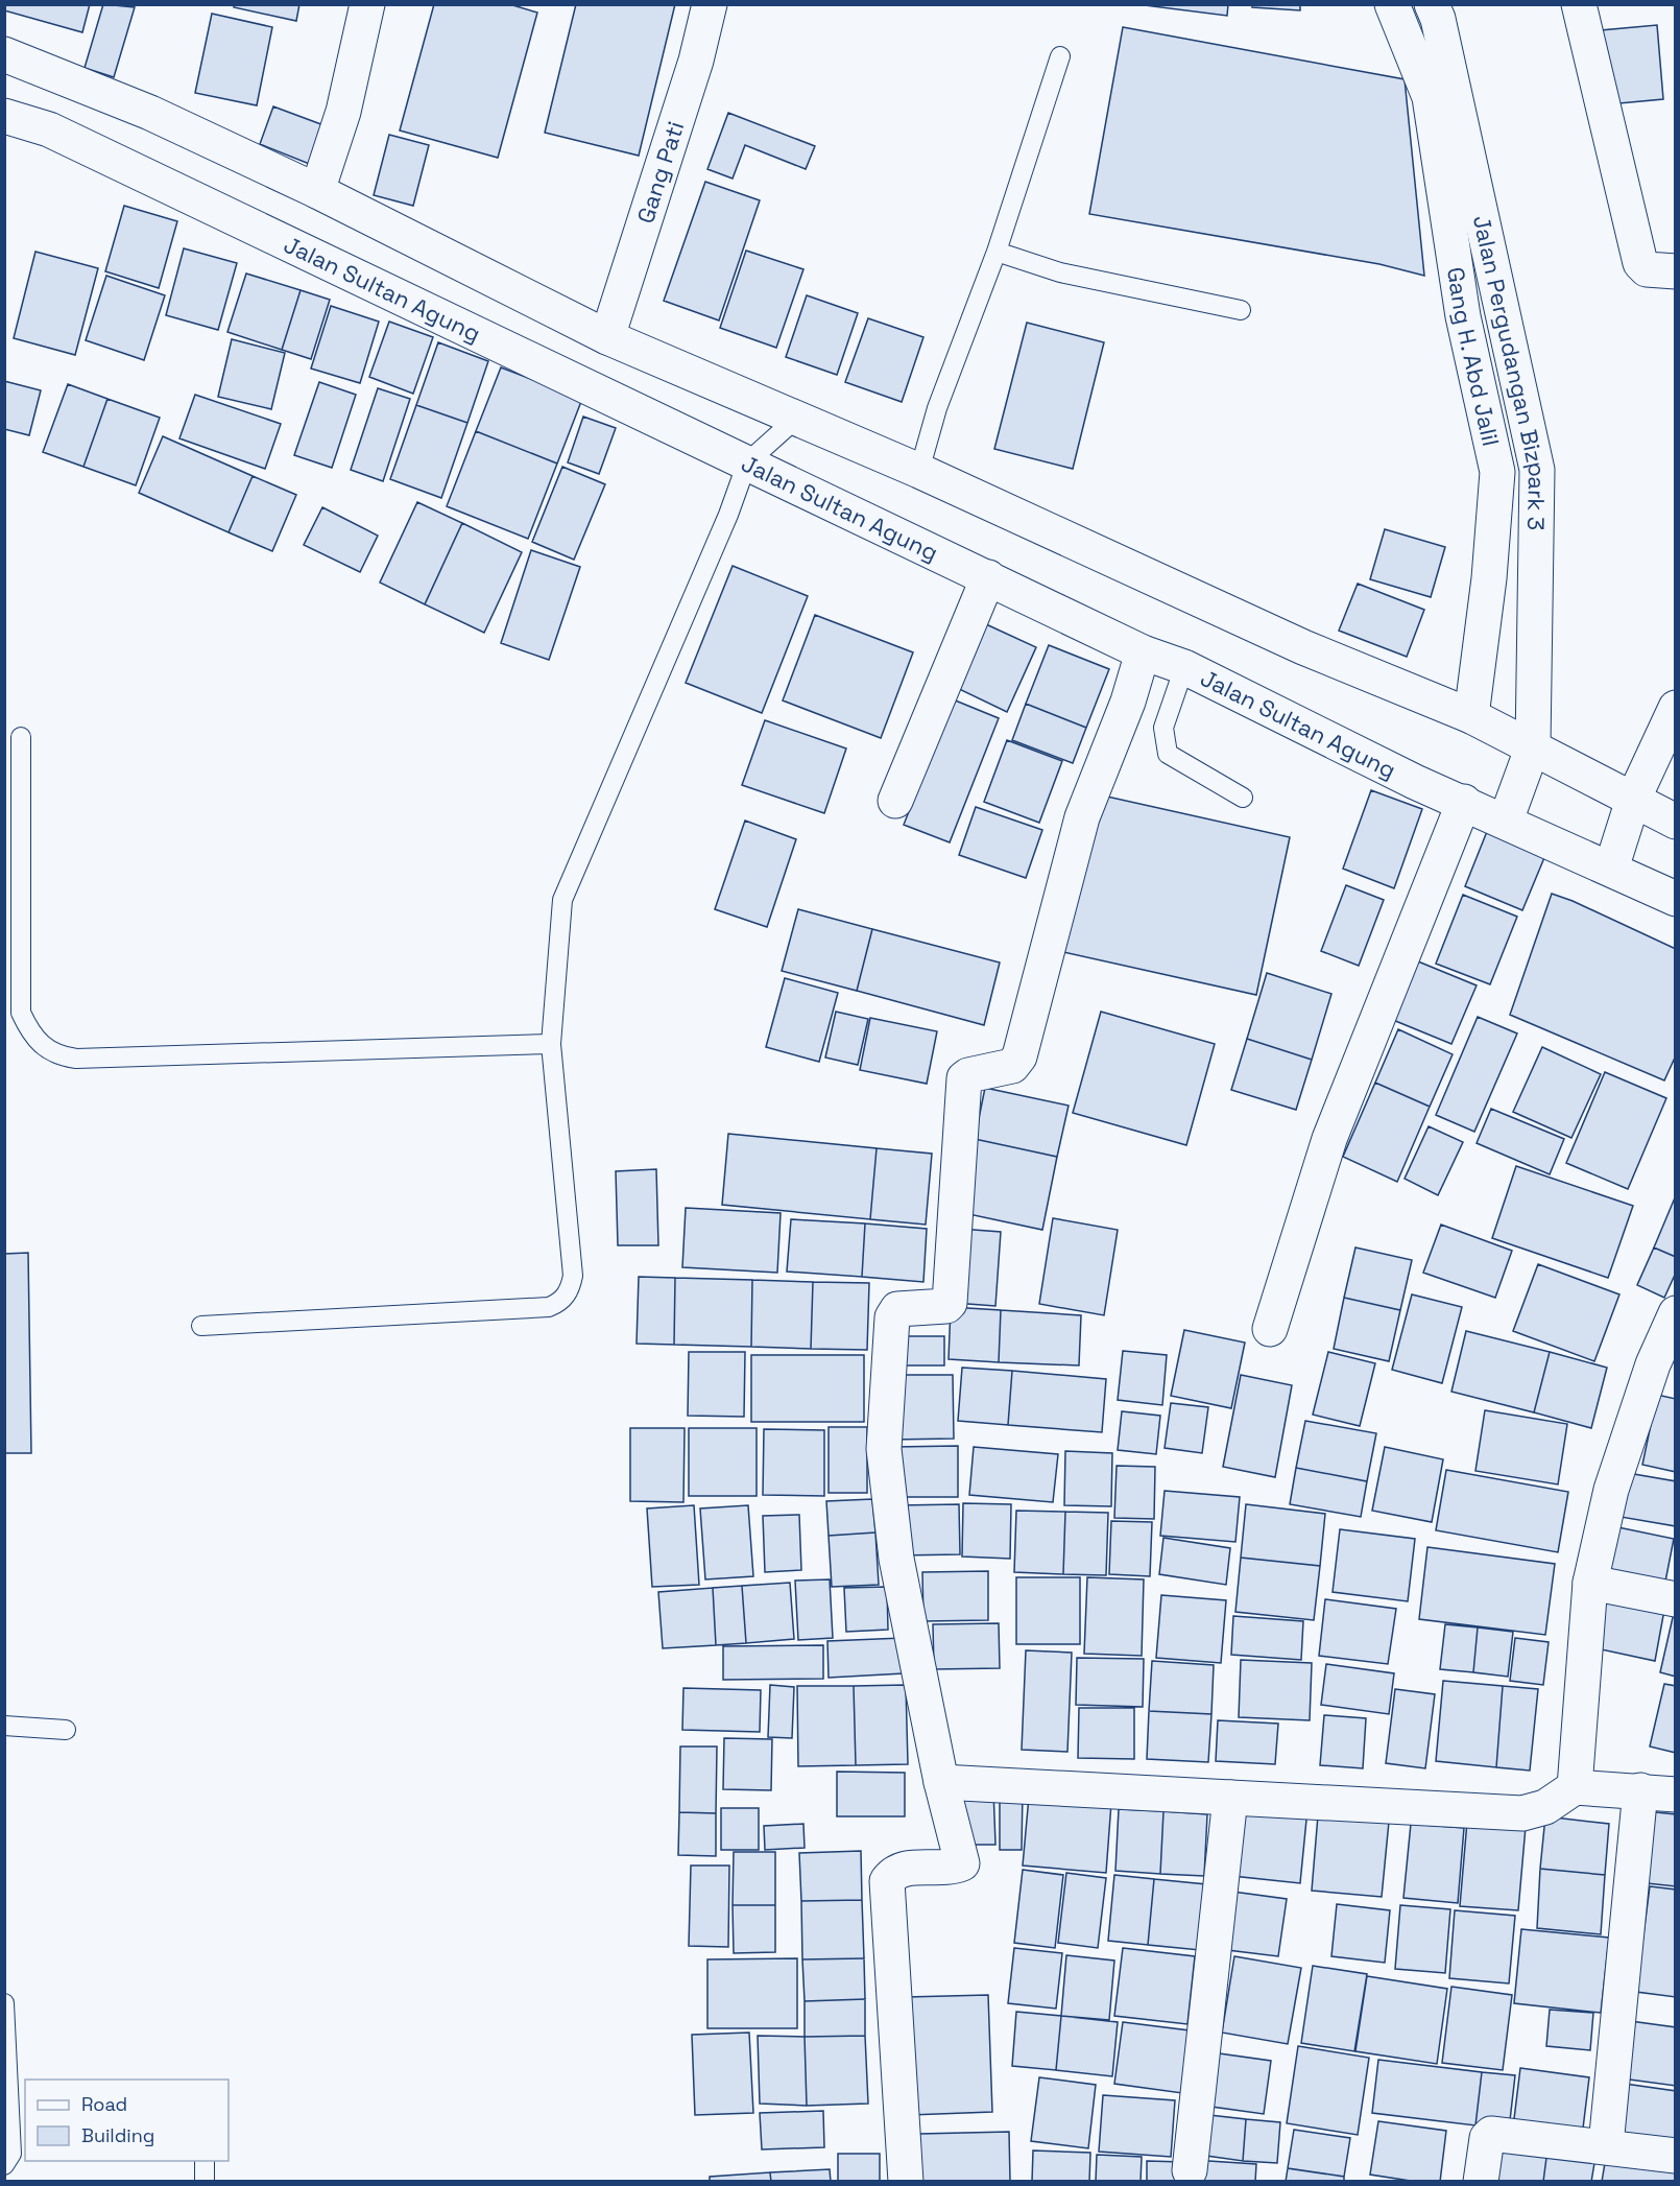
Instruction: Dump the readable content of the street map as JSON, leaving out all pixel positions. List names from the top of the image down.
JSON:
{
  "streets": {
    "main road": [
      "Gang Pati",
      "Jalan Sultan Agung",
      "Gang H. Abd Jalil",
      "Jalan Pergudangan Bizpark 3"
    ]
  },
  "crossings": [
    ["Jalan Sultan Agung", "Jalan Pergudangan Bizpark 3"]
  ],
  "legend": ["Road", "Building"]
}
